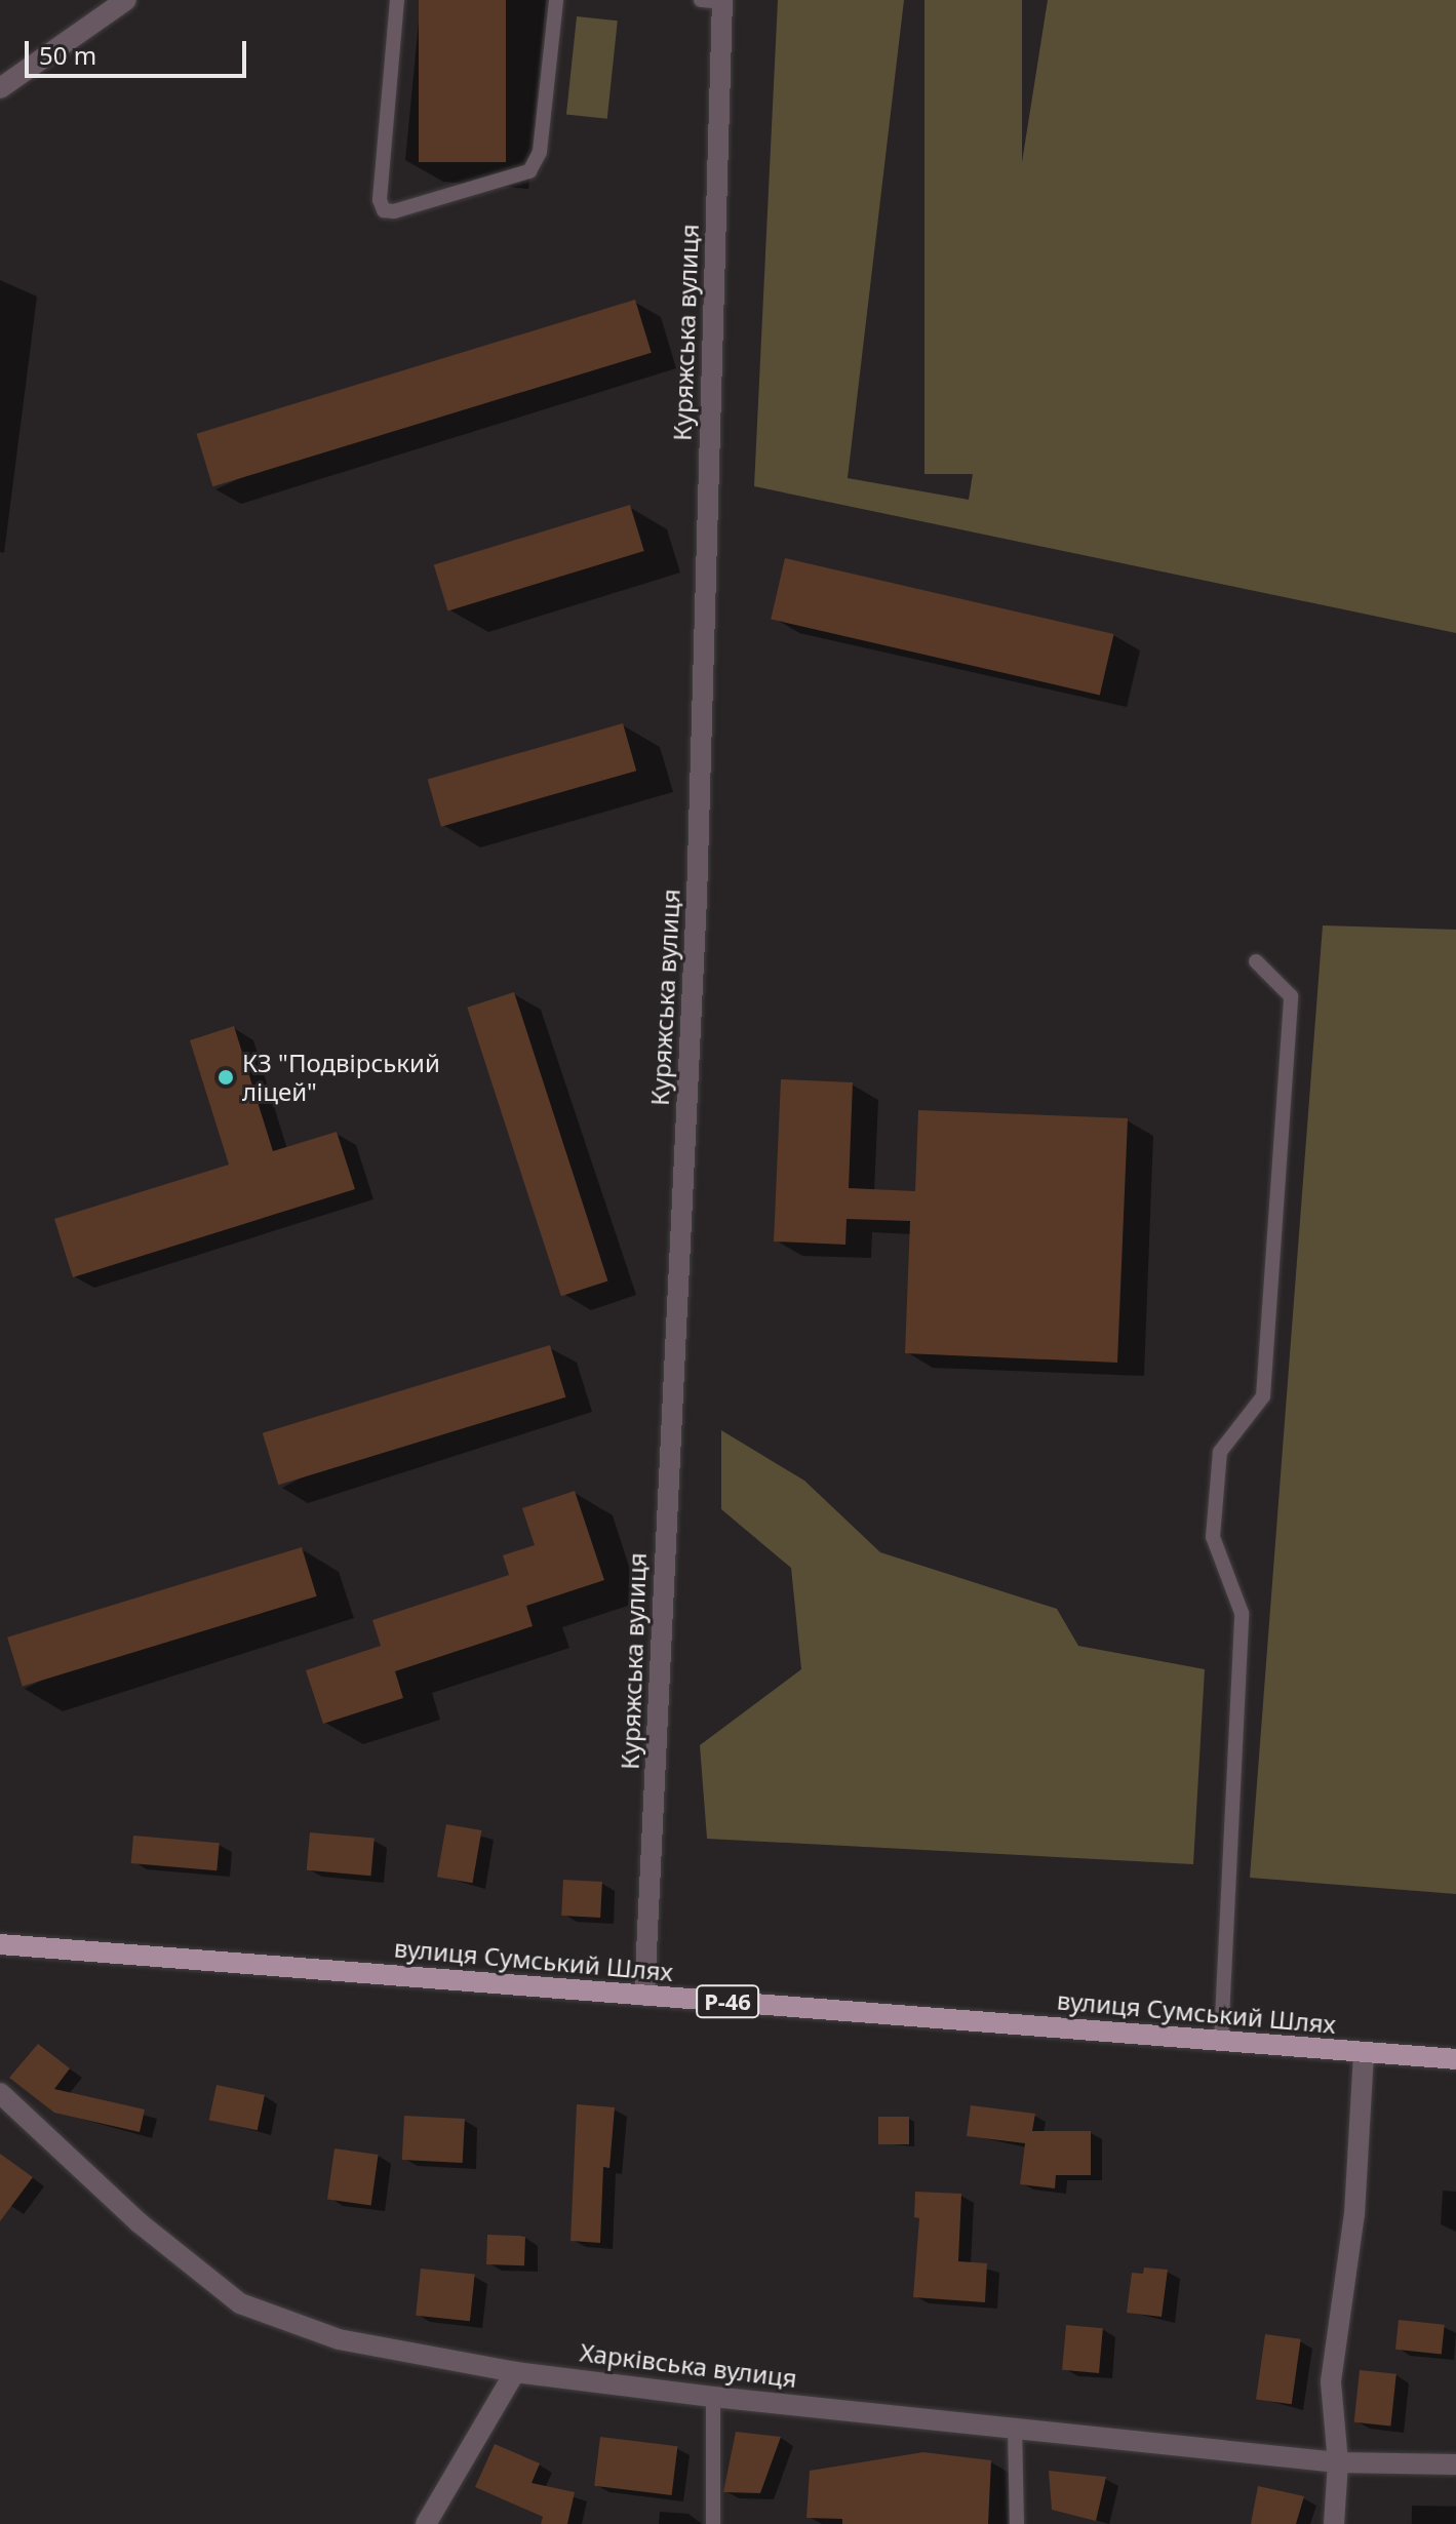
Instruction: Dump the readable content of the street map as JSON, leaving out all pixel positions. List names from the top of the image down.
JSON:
{
  "streets": {
    "main road": ["вулиця Сумський Шлях", "Р-46"],
    "street": ["Куряжська вулиця", "Харківська вулиця"]
  },
  "crossings": [
    ["Куряжська вулиця", "вулиця Сумський Шлях"]
  ],
  "places": ["КЗ \"Подвірський ліцей\""],
  "scale_bar": "50 m"
}
